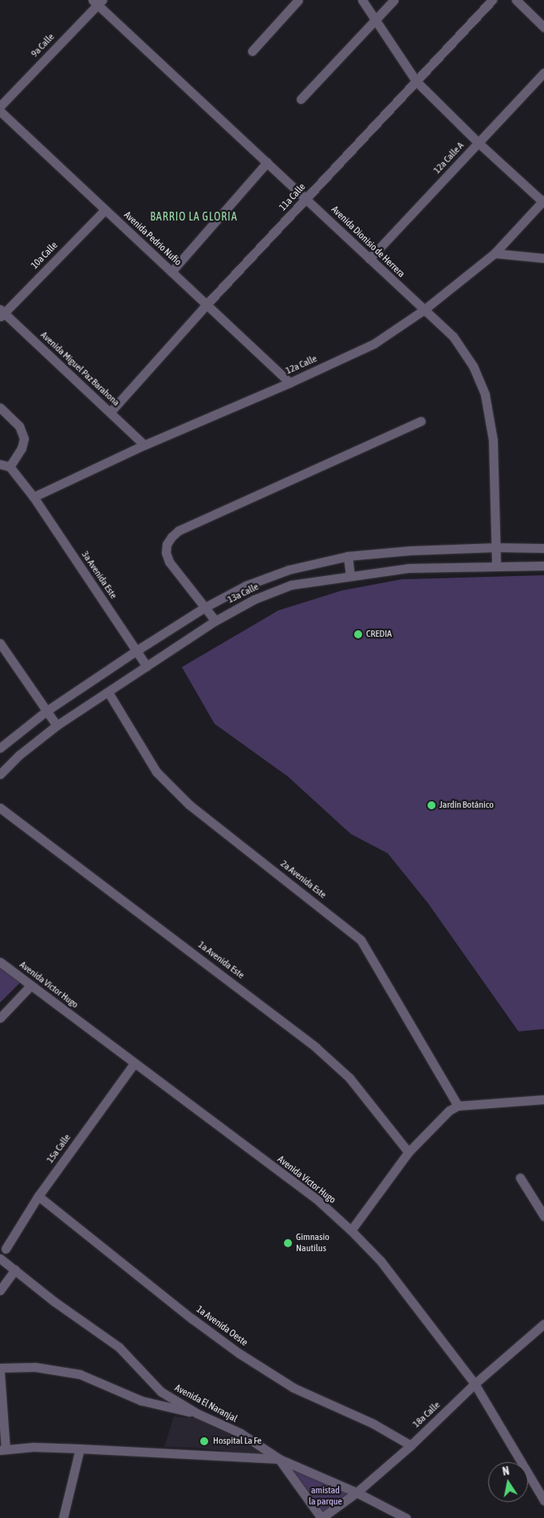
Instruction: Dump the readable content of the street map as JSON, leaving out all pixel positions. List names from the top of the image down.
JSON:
{
  "streets": {
    "street": [
      "9a Calle",
      "12a Calle A",
      "11a Calle",
      "Avenida Pedrio Nufio",
      "Avenida Dionisio de Herrera",
      "10a Calle",
      "12a Calle",
      "Avenida Miguel Paz Barahona",
      "3a Avenida Este",
      "13a Calle",
      "2a Avenida Este",
      "1a Avenida Este",
      "Avenida Víctor Hugo",
      "15a Calle",
      "1a Avenida Oeste",
      "Avenida El Naranjal",
      "18a Calle"
    ]
  },
  "crossings": [
    ["9a Calle", "Avenida Dionisio de Herrera"],
    ["12a Calle A", "Avenida Dionisio de Herrera"],
    ["11a Calle", "Avenida Pedrio Nufio"],
    ["11a Calle", "Avenida Dionisio de Herrera"],
    ["11a Calle", "Avenida Miguel Paz Barahona"],
    ["Avenida Pedrio Nufio", "10a Calle"],
    ["Avenida Pedrio Nufio", "12a Calle"],
    ["Avenida Dionisio de Herrera", "12a Calle"],
    ["Avenida Dionisio de Herrera", "13a Calle"],
    ["10a Calle", "Avenida Miguel Paz Barahona"],
    ["12a Calle", "Avenida Miguel Paz Barahona"],
    ["12a Calle", "3a Avenida Este"],
    ["3a Avenida Este", "13a Calle"],
    ["13a Calle", "2a Avenida Este"],
    ["Avenida Víctor Hugo", "15a Calle"],
    ["Avenida Víctor Hugo", "18a Calle"],
    ["15a Calle", "1a Avenida Oeste"],
    ["1a Avenida Oeste", "18a Calle"],
    ["Avenida El Naranjal", "18a Calle"]
  ],
  "districts": ["BARRIO LA GLORIA"],
  "parks": ["amistad la parque"],
  "places": [
    "CREDIA",
    "Jardín Botánico",
    "Gimnasio Nautilus",
    "Hospital La Fe"
  ],
  "north": "top"
}
